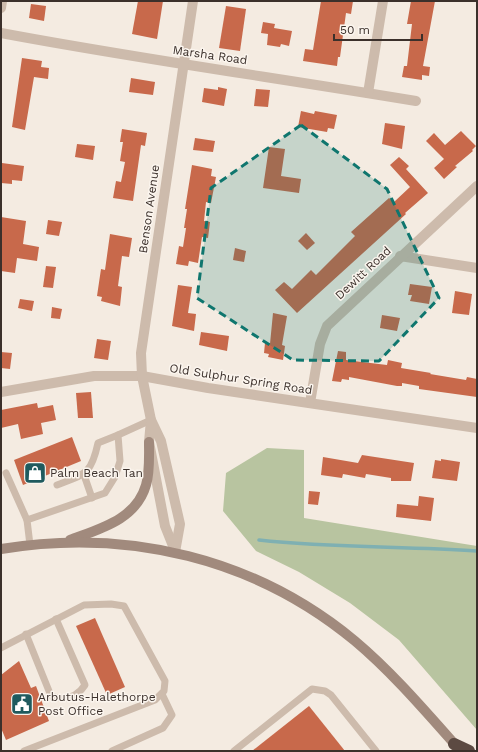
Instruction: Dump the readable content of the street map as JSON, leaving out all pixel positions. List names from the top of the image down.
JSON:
{
  "streets": {
    "street": [
      "Marsha Road",
      "Benson Avenue",
      "Dewitt Road",
      "Old Sulphur Spring Road"
    ]
  },
  "crossings": [
    ["Marsha Road", "Benson Avenue"],
    ["Benson Avenue", "Old Sulphur Spring Road"],
    ["Dewitt Road", "Old Sulphur Spring Road"]
  ],
  "places": {
    "shop": ["Palm Beach Tan"],
    "public building": ["Arbutus-Halethorpe Post Office"]
  },
  "scale_bar": "50 m"
}
